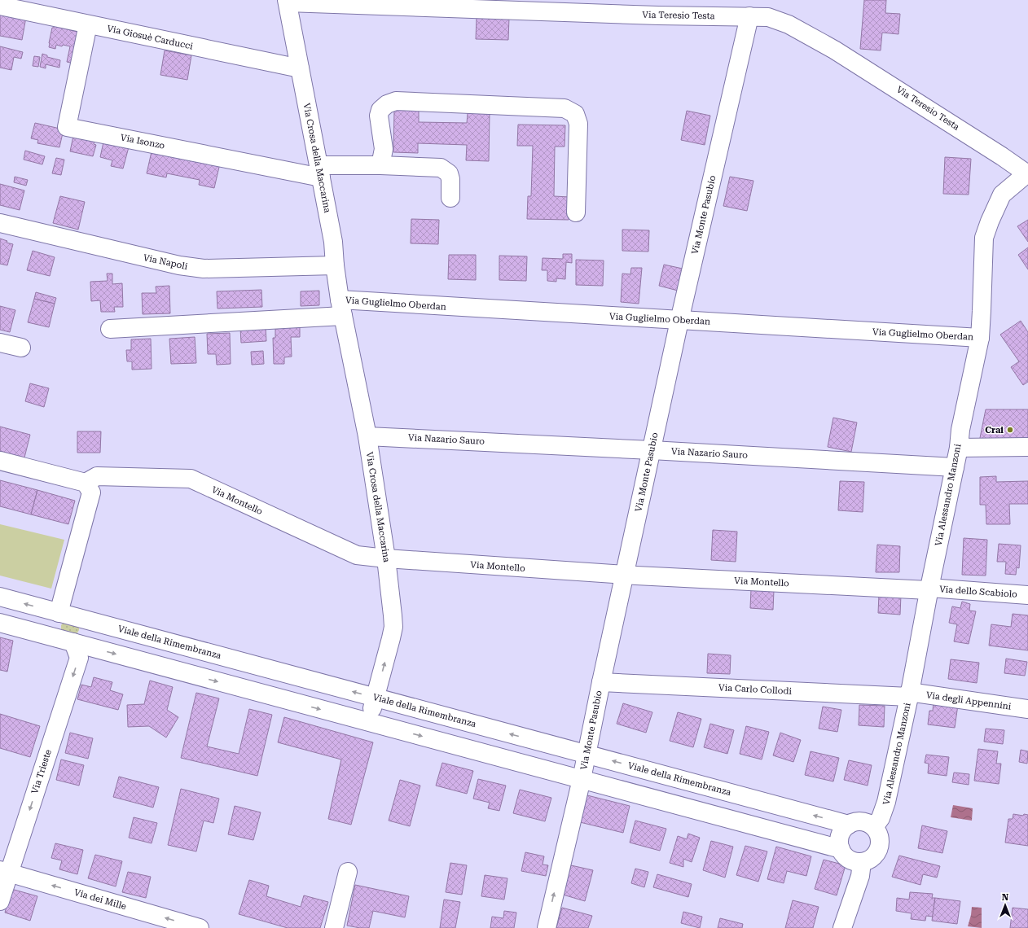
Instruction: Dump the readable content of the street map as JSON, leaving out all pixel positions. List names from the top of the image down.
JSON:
{
  "streets": {
    "street": [
      "Via Teresio Testa",
      "Via Giosuè Carducci",
      "Via Isonzo",
      "Via Crosa della Maccarina",
      "Via Monte Pasubio",
      "Via Napoli",
      "Via Guglielmo Oberdan",
      "Via Nazario Sauro",
      "Via Alessandro Manzoni",
      "Via Montello",
      "Via dello Scabiolo",
      "Viale della Rimembranza",
      "Via Carlo Collodi",
      "Via degli Appennini",
      "Via Trieste",
      "Via dei Mille"
    ]
  },
  "crossings": [
    ["Via Teresio Testa", "Via Crosa della Maccarina"],
    ["Via Teresio Testa", "Via Monte Pasubio"],
    ["Via Teresio Testa", "Via Alessandro Manzoni"],
    ["Via Giosuè Carducci", "Via Isonzo"],
    ["Via Giosuè Carducci", "Via Crosa della Maccarina"],
    ["Via Isonzo", "Via Crosa della Maccarina"],
    ["Via Crosa della Maccarina", "Via Napoli"],
    ["Via Crosa della Maccarina", "Via Guglielmo Oberdan"],
    ["Via Crosa della Maccarina", "Via Nazario Sauro"],
    ["Via Crosa della Maccarina", "Via Montello"],
    ["Via Crosa della Maccarina", "Viale della Rimembranza"],
    ["Via Monte Pasubio", "Via Guglielmo Oberdan"],
    ["Via Monte Pasubio", "Via Nazario Sauro"],
    ["Via Monte Pasubio", "Via Montello"],
    ["Via Monte Pasubio", "Viale della Rimembranza"],
    ["Via Monte Pasubio", "Via Carlo Collodi"],
    ["Via Guglielmo Oberdan", "Via Alessandro Manzoni"],
    ["Via Nazario Sauro", "Via Alessandro Manzoni"],
    ["Via Alessandro Manzoni", "Via Montello"],
    ["Via Alessandro Manzoni", "Via dello Scabiolo"],
    ["Via Alessandro Manzoni", "Viale della Rimembranza"],
    ["Via Alessandro Manzoni", "Via Carlo Collodi"],
    ["Via Alessandro Manzoni", "Via degli Appennini"],
    ["Via Montello", "Via dello Scabiolo"],
    ["Via Carlo Collodi", "Via degli Appennini"],
    ["Via Trieste", "Via dei Mille"]
  ],
  "one_way": ["Via Trieste", "Via dei Mille"],
  "places": ["Crai"],
  "north": "top"
}
